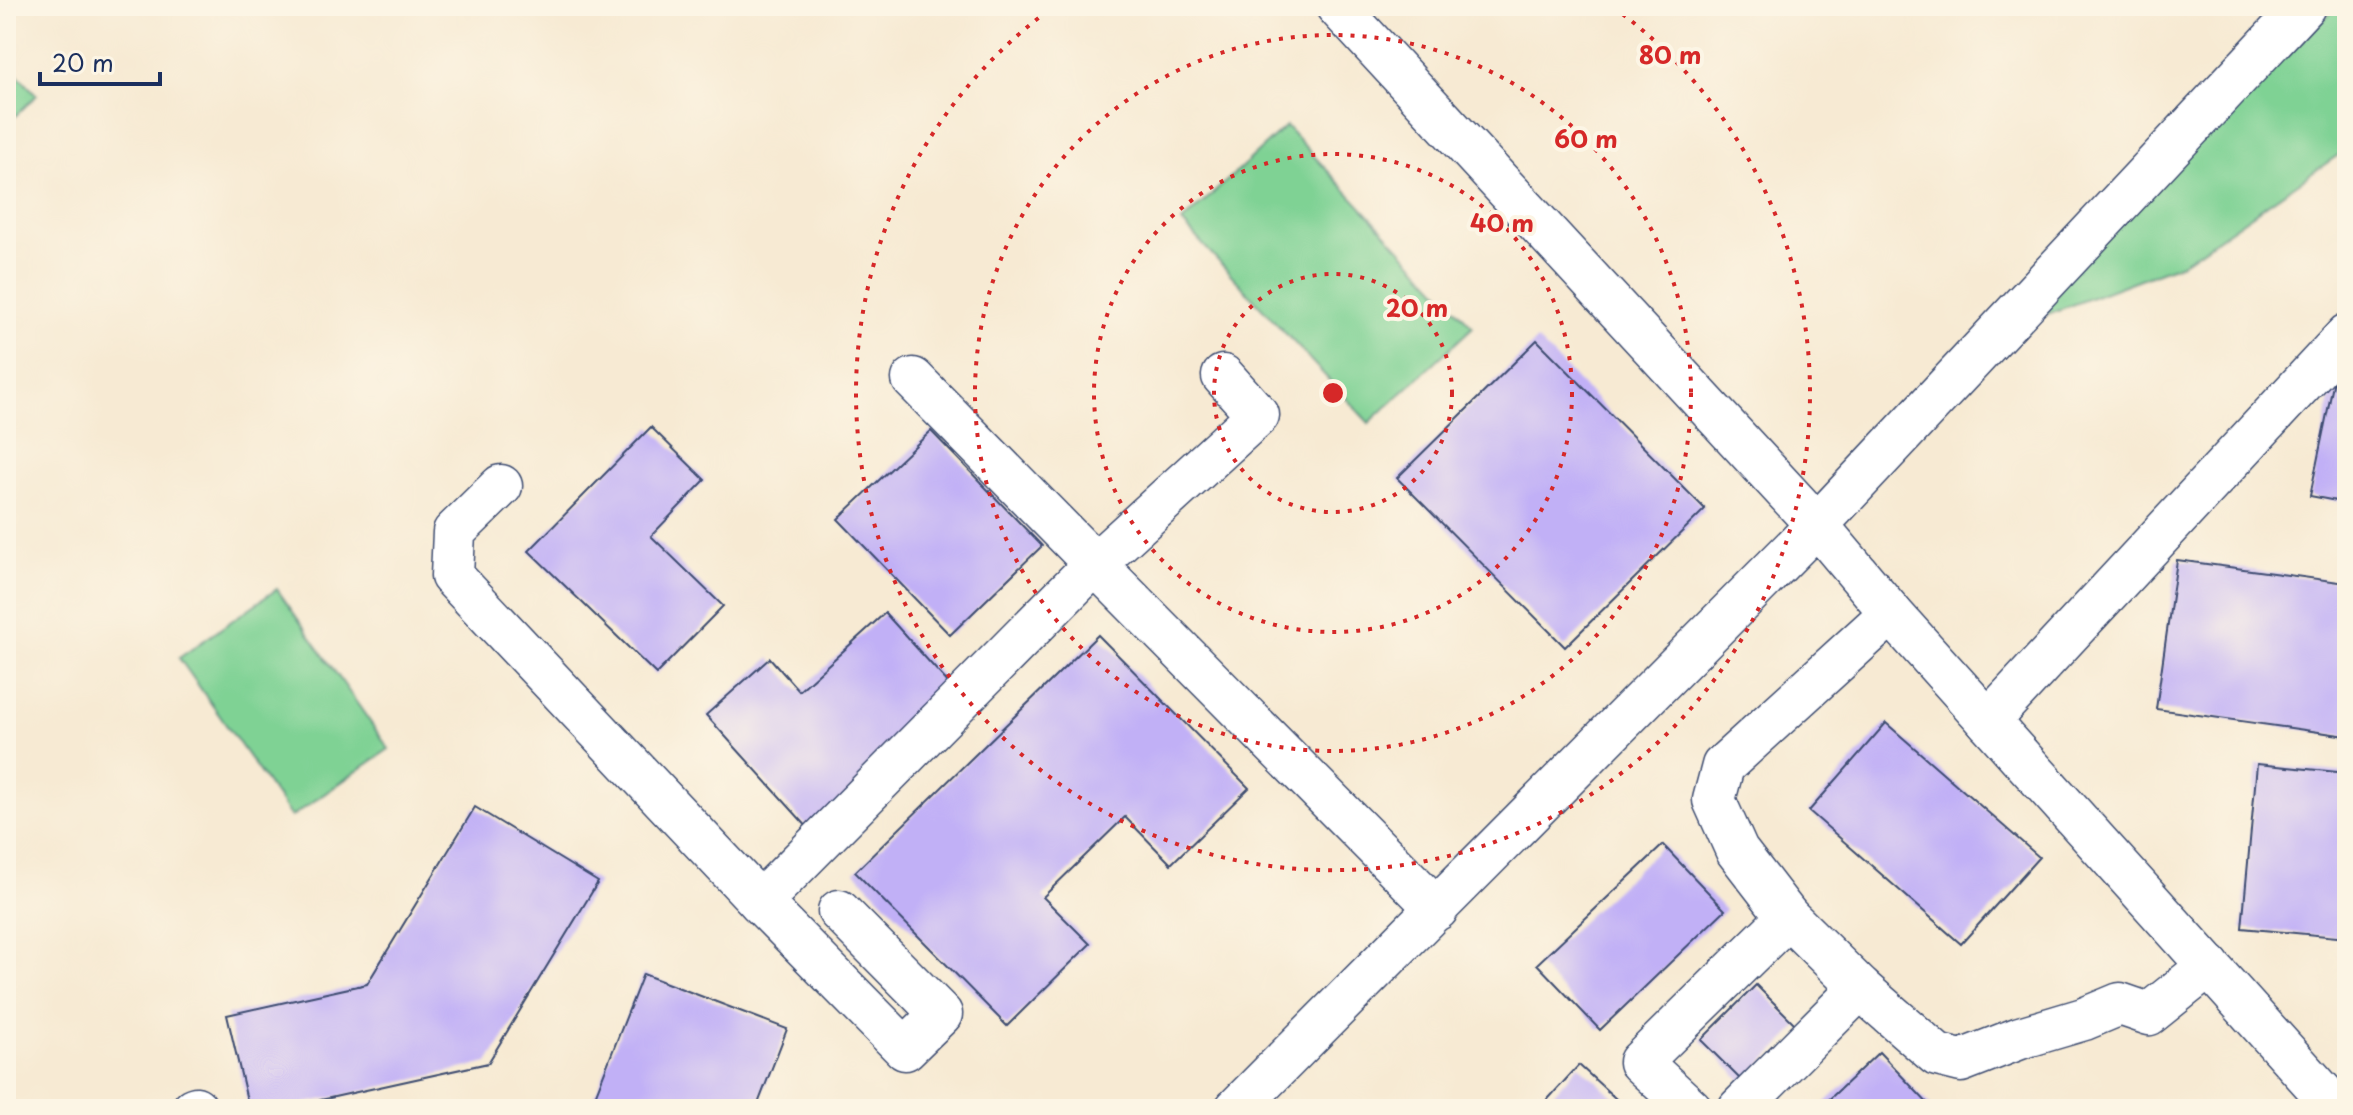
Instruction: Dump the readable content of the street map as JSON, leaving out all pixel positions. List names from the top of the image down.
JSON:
{
  "scale_bar": "20 m",
  "rings": [
    "80 m",
    "60 m",
    "40 m",
    "20 m"
  ]
}
